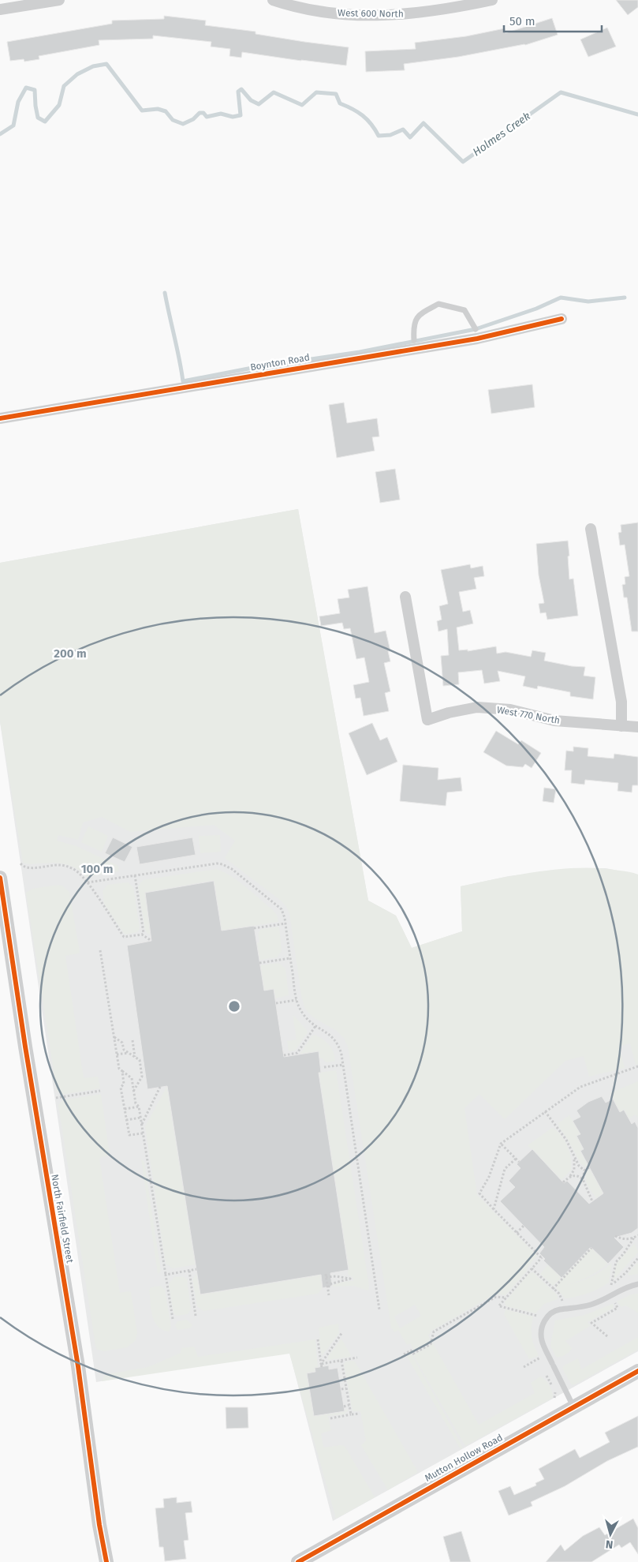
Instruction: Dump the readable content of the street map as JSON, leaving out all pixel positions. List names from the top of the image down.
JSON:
{
  "streets": {
    "street": [
      "West 600 North",
      "Boynton Road",
      "West 770 North",
      "North Fairfield Street",
      "Mutton Hollow Road"
    ]
  },
  "water": ["Holmes Creek"],
  "scale_bar": "50 m",
  "north": "bottom",
  "rings": ["200 m", "100 m"]
}
